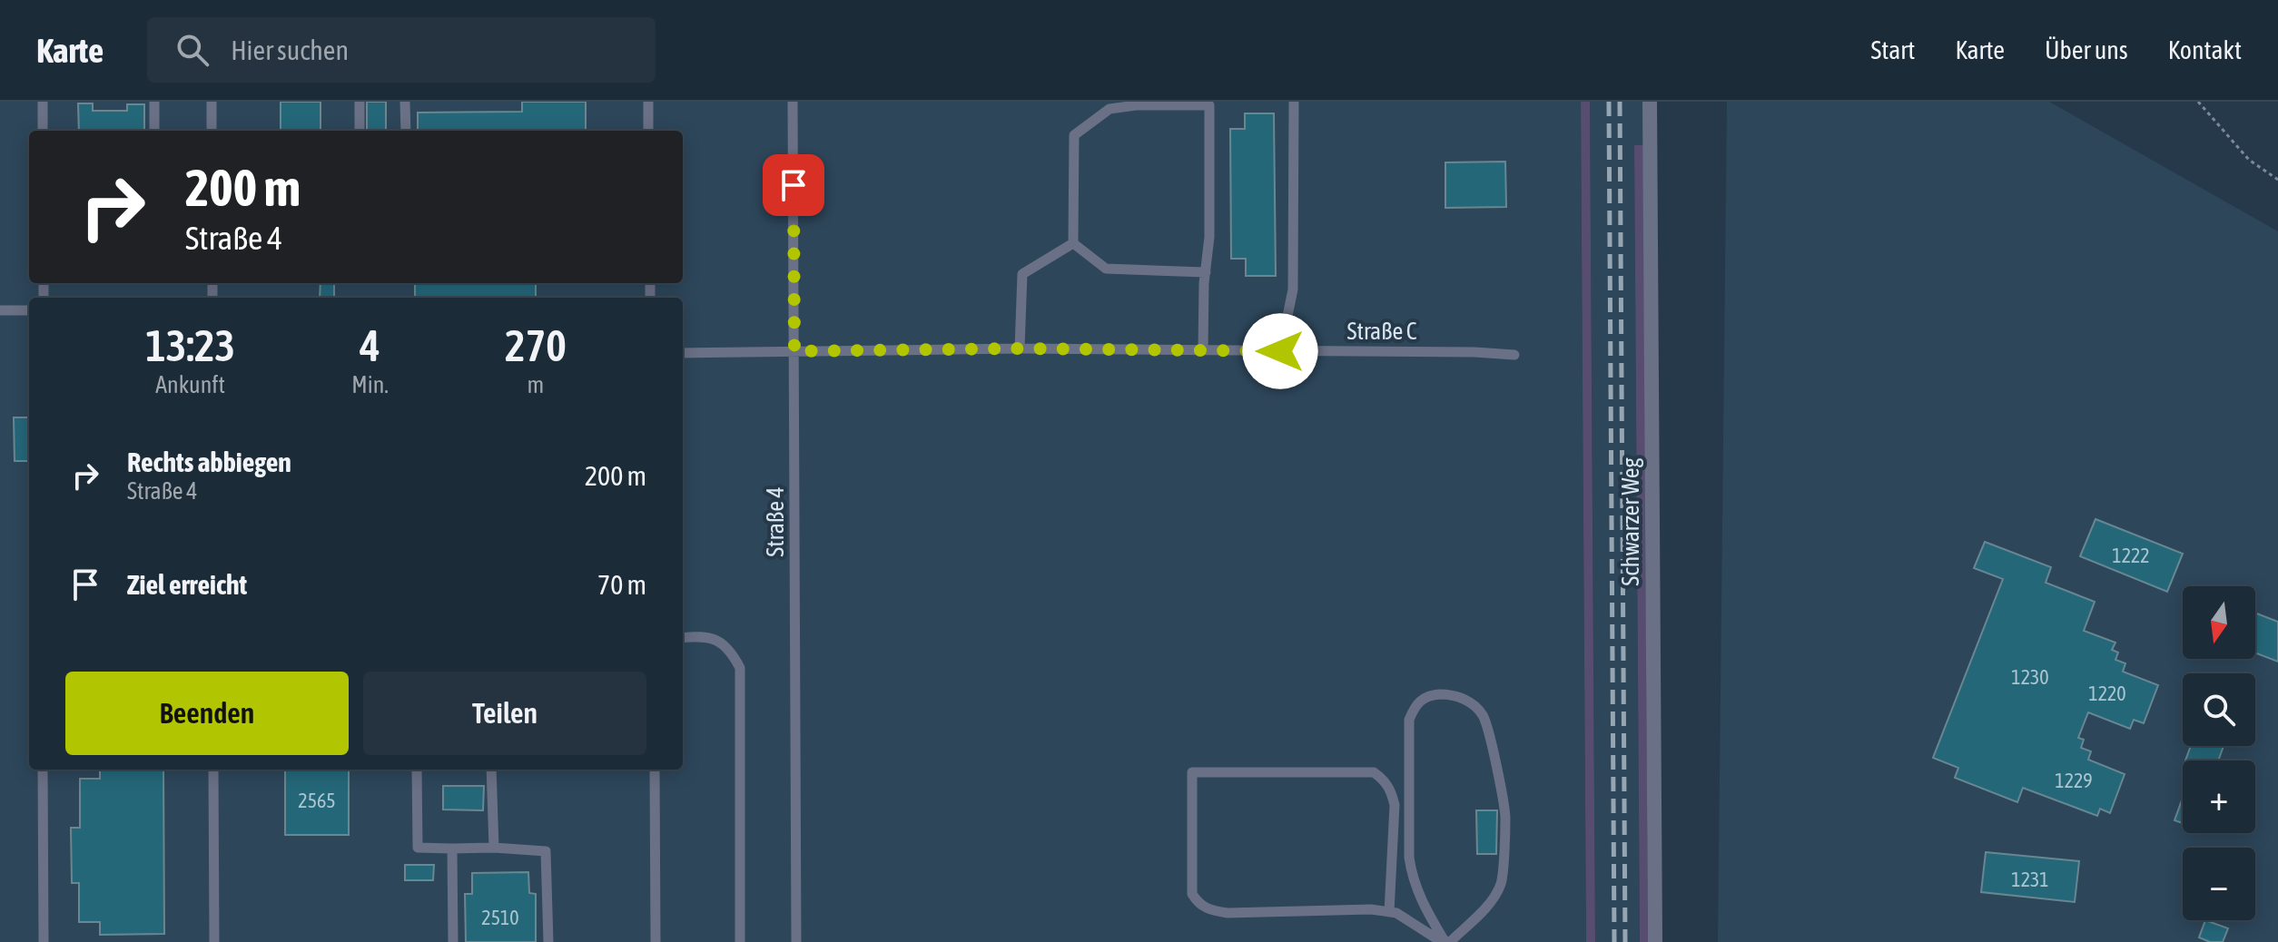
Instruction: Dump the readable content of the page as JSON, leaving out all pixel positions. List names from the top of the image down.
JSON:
{
  "streets": {
    "street": ["Schwarzer Weg"],
    "lane": ["Straße C", "Straße 4"]
  },
  "crossings": [
    ["Straße C", "Straße 4"]
  ],
  "house_numbers": [
    "1222",
    "1230",
    "1220",
    "1229",
    "2565",
    "1231",
    "2510"
  ],
  "north": "bottom",
  "page": {
    "header": "Karte",
    "search": "Hier suchen",
    "nav": [
      "Start",
      "Karte",
      "Über uns",
      "Kontakt"
    ],
    "turn": ["200 m", "Straße 4"],
    "eta": [
      "13:23",
      "Ankunft",
      "4",
      "Min.",
      "270",
      "m"
    ],
    "list": [
      {
        "name": "Rechts abbiegen",
        "note": "Straße 4",
        "value": "200 m"
      },
      {
        "name": "Ziel erreicht",
        "value": "70 m"
      }
    ],
    "map_buttons": ["+", "−"],
    "buttons": ["Beenden", "Teilen"]
  }
}
